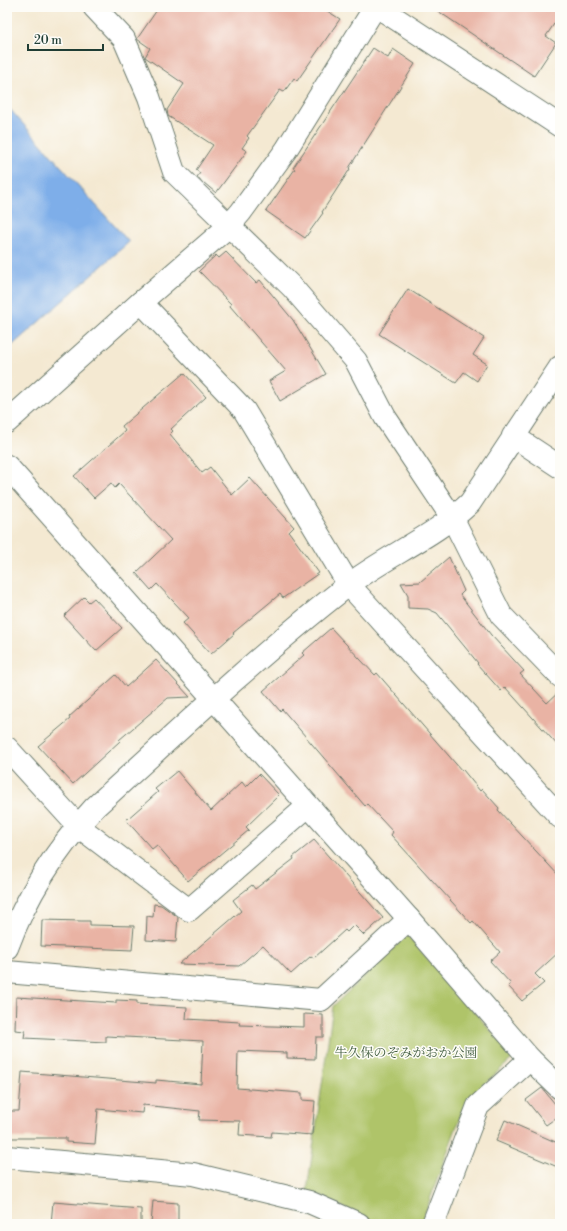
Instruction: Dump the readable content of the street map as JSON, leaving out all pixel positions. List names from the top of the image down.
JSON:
{
  "parks": ["牛久保のぞみがおか公園"],
  "scale_bar": "20 m"
}
